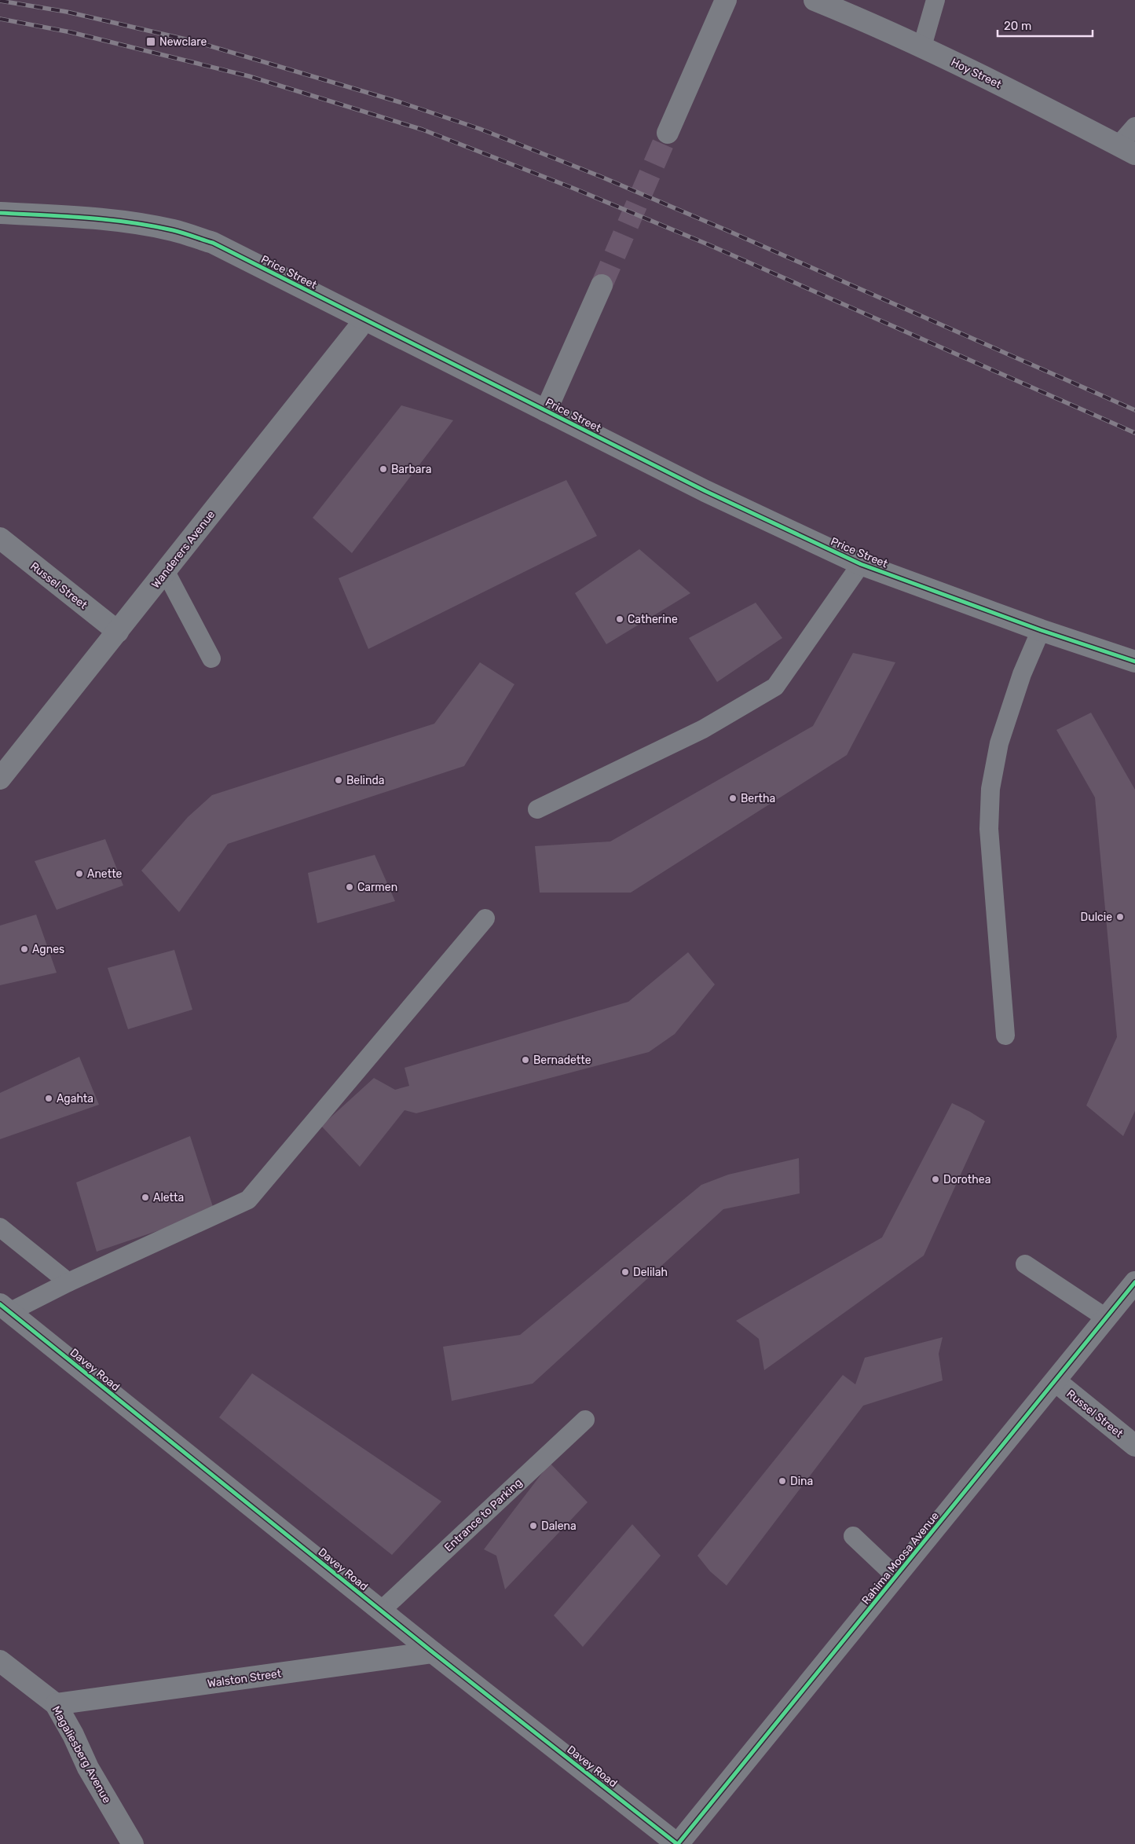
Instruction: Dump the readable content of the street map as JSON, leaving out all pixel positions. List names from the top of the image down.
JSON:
{
  "streets": {
    "street": [
      "Hoy Street",
      "Price Street",
      "Wanderers Avenue",
      "Russel Street",
      "Davey Road",
      "Rahima Moosa Avenue",
      "Walston Street",
      "Magaliesberg Avenue"
    ],
    "lane": ["Entrance to Parking"]
  },
  "crossings": [
    ["Price Street", "Wanderers Avenue"],
    ["Wanderers Avenue", "Russel Street"],
    ["Russel Street", "Rahima Moosa Avenue"],
    ["Davey Road", "Entrance to Parking"],
    ["Davey Road", "Rahima Moosa Avenue"],
    ["Davey Road", "Walston Street"],
    ["Walston Street", "Magaliesberg Avenue"]
  ],
  "places": {
    "transit": ["Newclare"],
    "other": [
      "Barbara",
      "Catherine",
      "Belinda",
      "Bertha",
      "Anette",
      "Carmen",
      "Dulcie",
      "Agnes",
      "Bernadette",
      "Agahta",
      "Dorothea",
      "Aletta",
      "Delilah",
      "Dina",
      "Dalena"
    ]
  },
  "scale_bar": "20 m"
}
